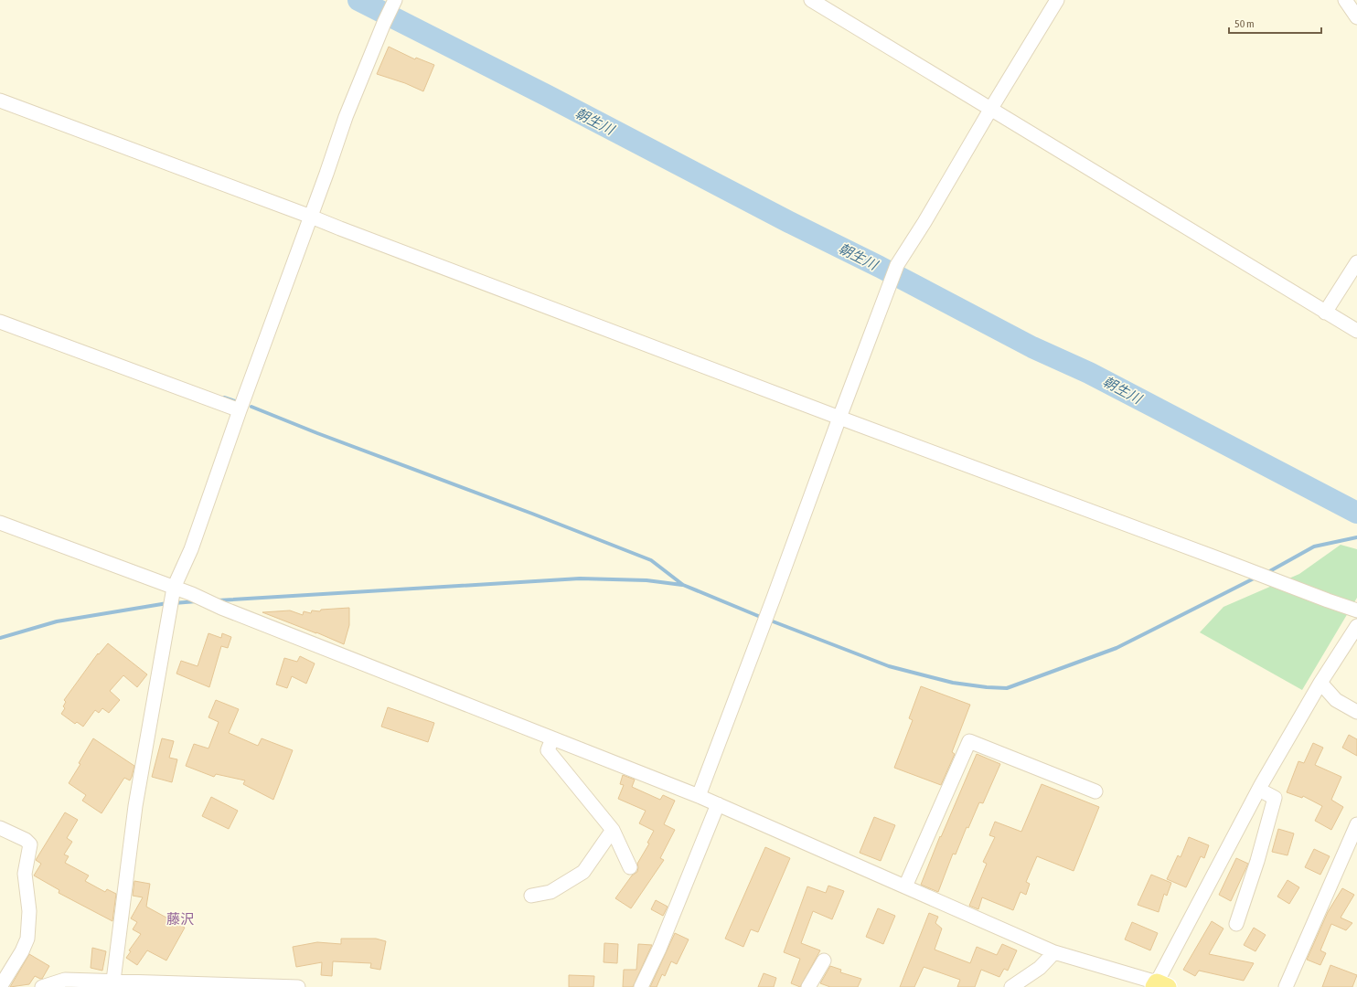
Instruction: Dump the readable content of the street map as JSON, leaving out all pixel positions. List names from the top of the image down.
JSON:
{
  "districts": ["藤沢"],
  "water": ["朝生川"],
  "scale_bar": "50 m"
}
